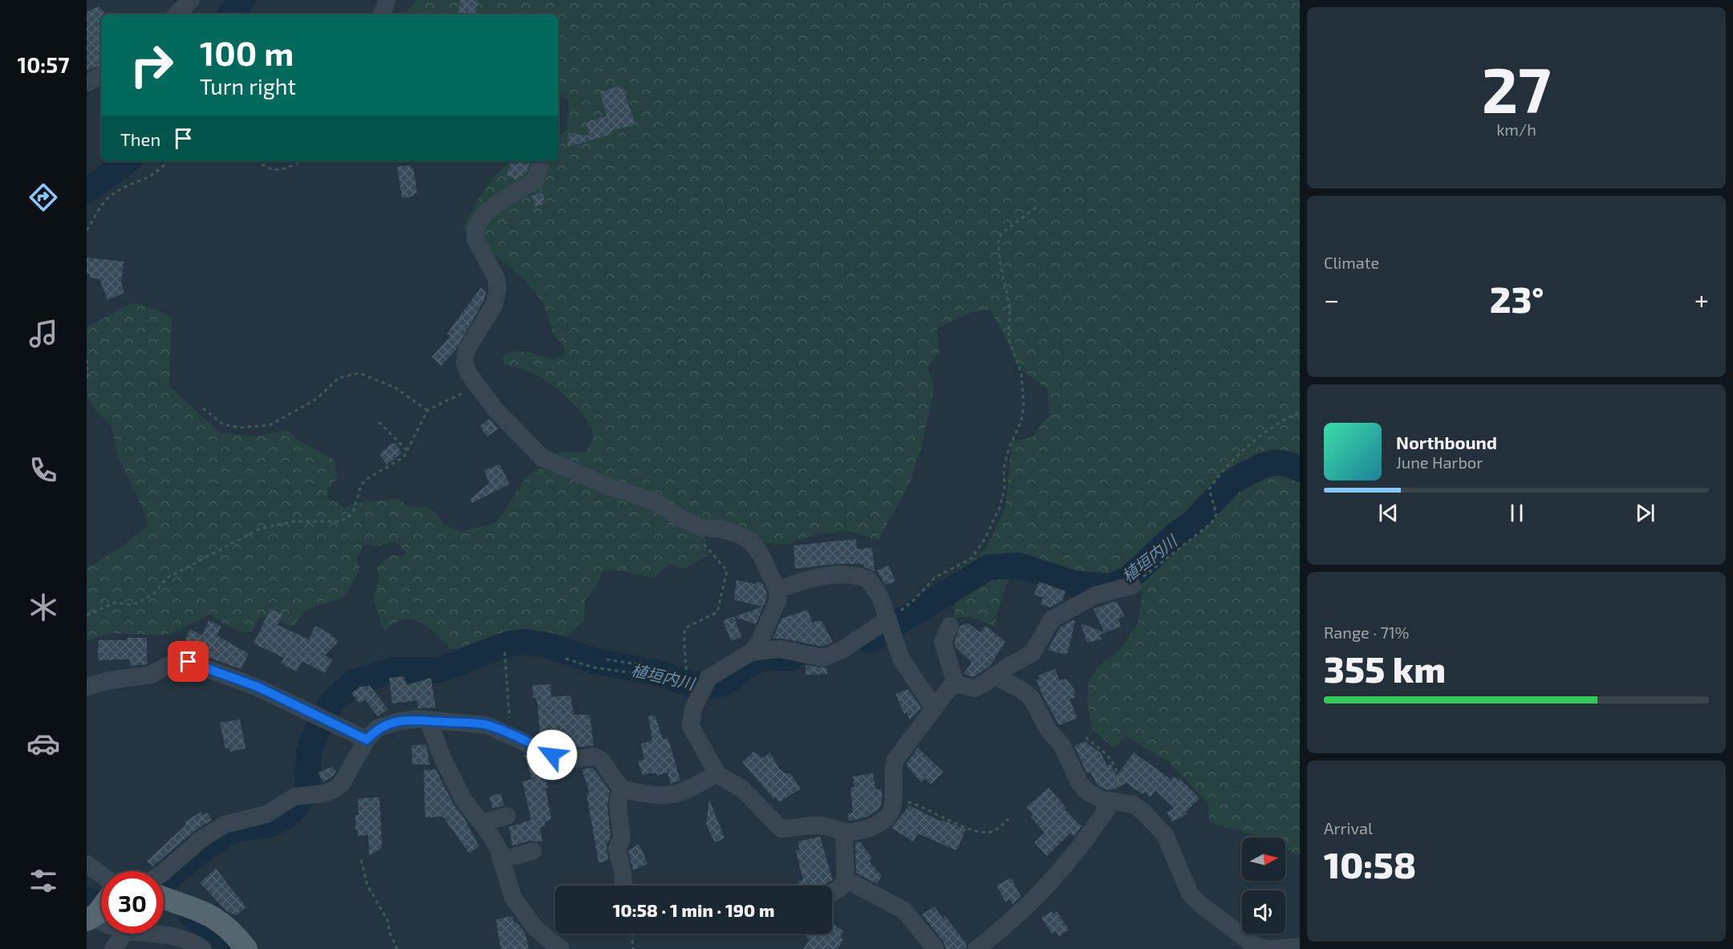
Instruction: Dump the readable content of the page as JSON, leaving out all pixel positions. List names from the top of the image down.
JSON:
{
  "water": ["植垣内川"],
  "north": "right",
  "page": {
    "tabs": "10:57",
    "tile": [
      ["27", "km/h"],
      "Climate",
      ["Range · 71%", "355 km"],
      ["Arrival", "10:58"]
    ],
    "turn": ["100 m", "Turn right"],
    "then": "Then",
    "heat": ["−", "23°", "+"],
    "song": ["Northbound", "June Harbor"],
    "limit": "30",
    "trip": "10:58 · 1 min · 190 m"
  }
}
